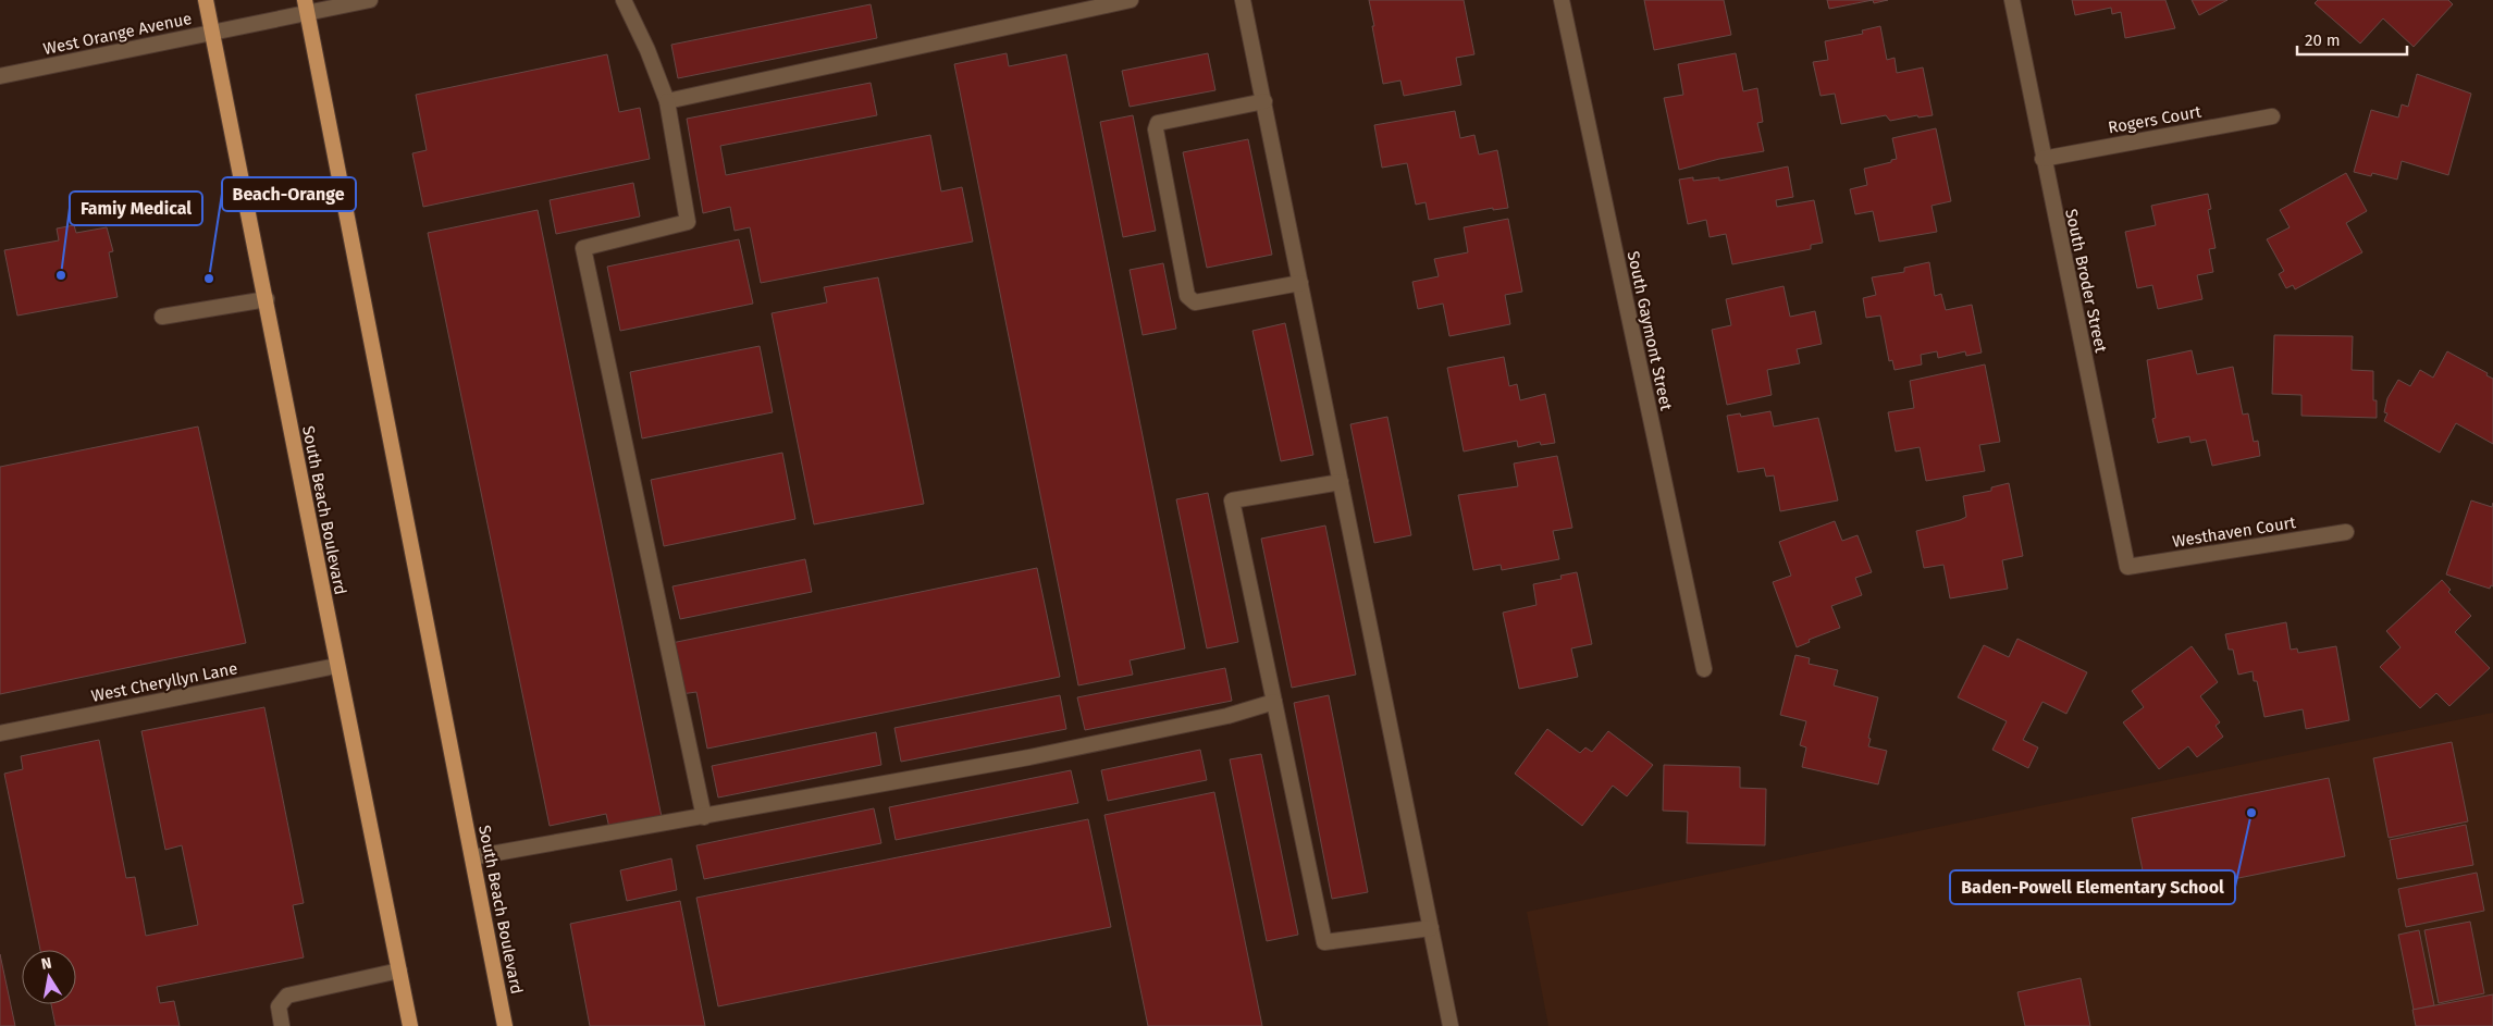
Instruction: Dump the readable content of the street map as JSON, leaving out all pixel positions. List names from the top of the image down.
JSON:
{
  "streets": {
    "main road": ["South Beach Boulevard"],
    "street": [
      "West Orange Avenue",
      "Rogers Court",
      "South Broder Street",
      "South Gaymont Street",
      "Westhaven Court",
      "West Cheryllyn Lane"
    ]
  },
  "crossings": [
    ["West Orange Avenue", "South Beach Boulevard"],
    ["Rogers Court", "South Broder Street"],
    ["South Broder Street", "Westhaven Court"],
    ["South Beach Boulevard", "West Cheryllyn Lane"]
  ],
  "places": ["Famiy Medical", "Beach-Orange", "Baden-Powell Elementary School"],
  "scale_bar": "20 m",
  "north": "top"
}
